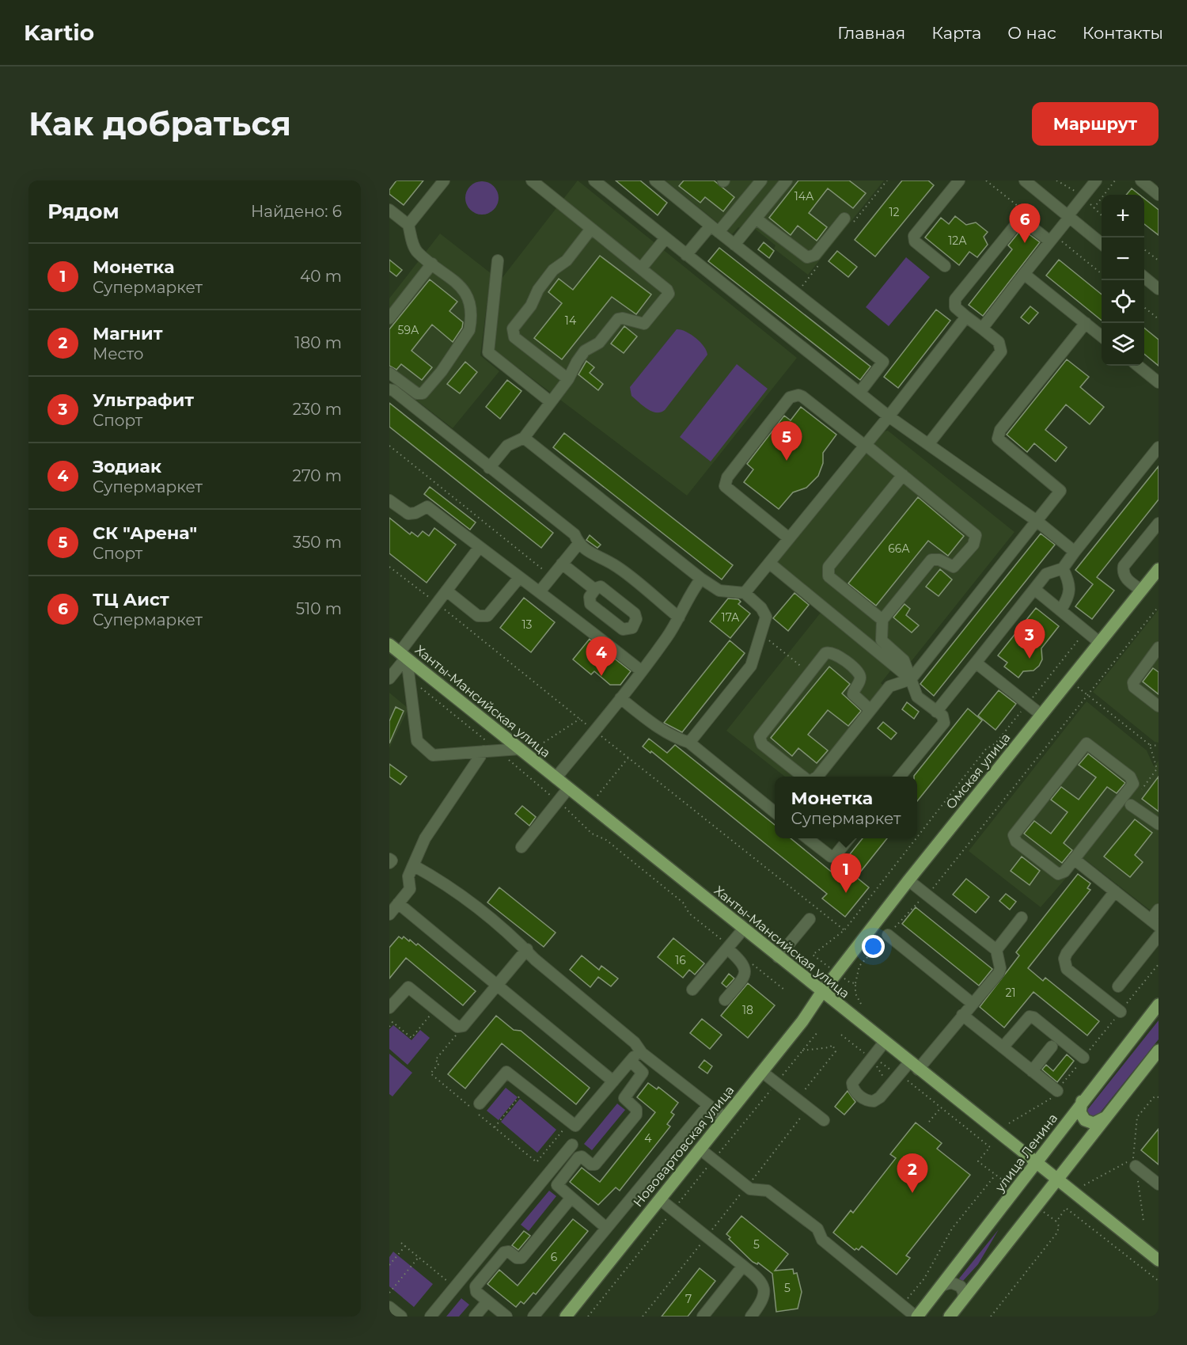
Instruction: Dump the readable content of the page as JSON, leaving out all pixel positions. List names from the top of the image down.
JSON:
{
  "streets": {
    "main road": [
      "Ханты-Мансийская улица",
      "Омская улица",
      "Нововартовская улица",
      "улица Ленина"
    ]
  },
  "crossings": [
    ["Ханты-Мансийская улица", "Омская улица"],
    ["Ханты-Мансийская улица", "Нововартовская улица"],
    ["Ханты-Мансийская улица", "улица Ленина"],
    ["Омская улица", "Нововартовская улица"]
  ],
  "house_numbers": [
    "14А",
    "12",
    "12А",
    "14",
    "59А",
    "66А",
    "17А",
    "13",
    "16",
    "21",
    "18",
    "4",
    "5",
    "6",
    "5",
    "7"
  ],
  "page": {
    "header": "Kartio",
    "nav": [
      "Главная",
      "Карта",
      "О нас",
      "Контакты"
    ],
    "buttons": "Маршрут",
    "title": "Как добраться",
    "heading": ["Рядом", "Найдено: 6"],
    "map_buttons": ["+", "−"],
    "pins": [
      "6",
      "5",
      "3",
      "4",
      "1",
      "2"
    ],
    "list": [
      {
        "mark": "1",
        "name": "Монетка",
        "note": "Супермаркет",
        "value": "40 m"
      },
      {
        "mark": "2",
        "name": "Магнит",
        "note": "Место",
        "value": "180 m"
      },
      {
        "mark": "3",
        "name": "Ультрафит",
        "note": "Спорт",
        "value": "230 m"
      },
      {
        "mark": "4",
        "name": "Зодиак",
        "note": "Супермаркет",
        "value": "270 m"
      },
      {
        "mark": "5",
        "name": "СК \"Арена\"",
        "note": "Спорт",
        "value": "350 m"
      },
      {
        "mark": "6",
        "name": "ТЦ Аист",
        "note": "Супермаркет",
        "value": "510 m"
      }
    ],
    "popup": ["Монетка", "Супермаркет"]
  }
}
